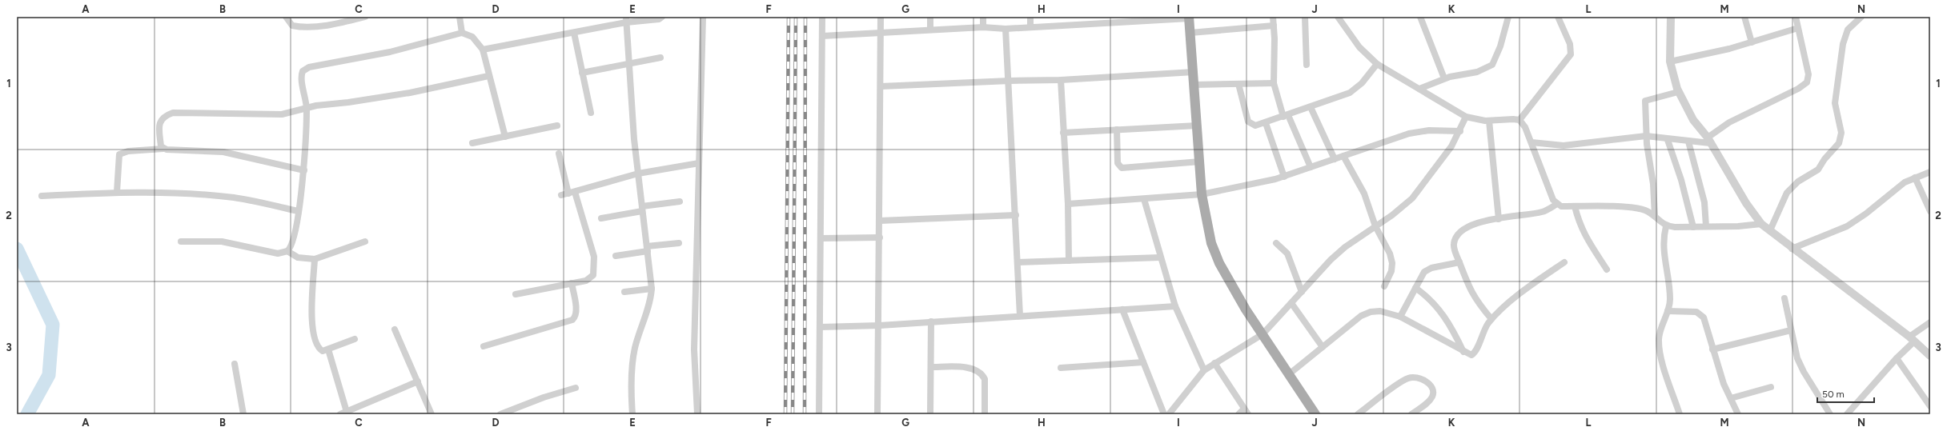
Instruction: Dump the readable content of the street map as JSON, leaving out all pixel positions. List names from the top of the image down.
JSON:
{
  "scale_bar": "50 m",
  "grid": {
    "columns": [
      "A",
      "B",
      "C",
      "D",
      "E",
      "F",
      "G",
      "H",
      "I",
      "J",
      "K",
      "L",
      "M",
      "N"
    ],
    "rows": ["1", "2", "3"]
  }
}
